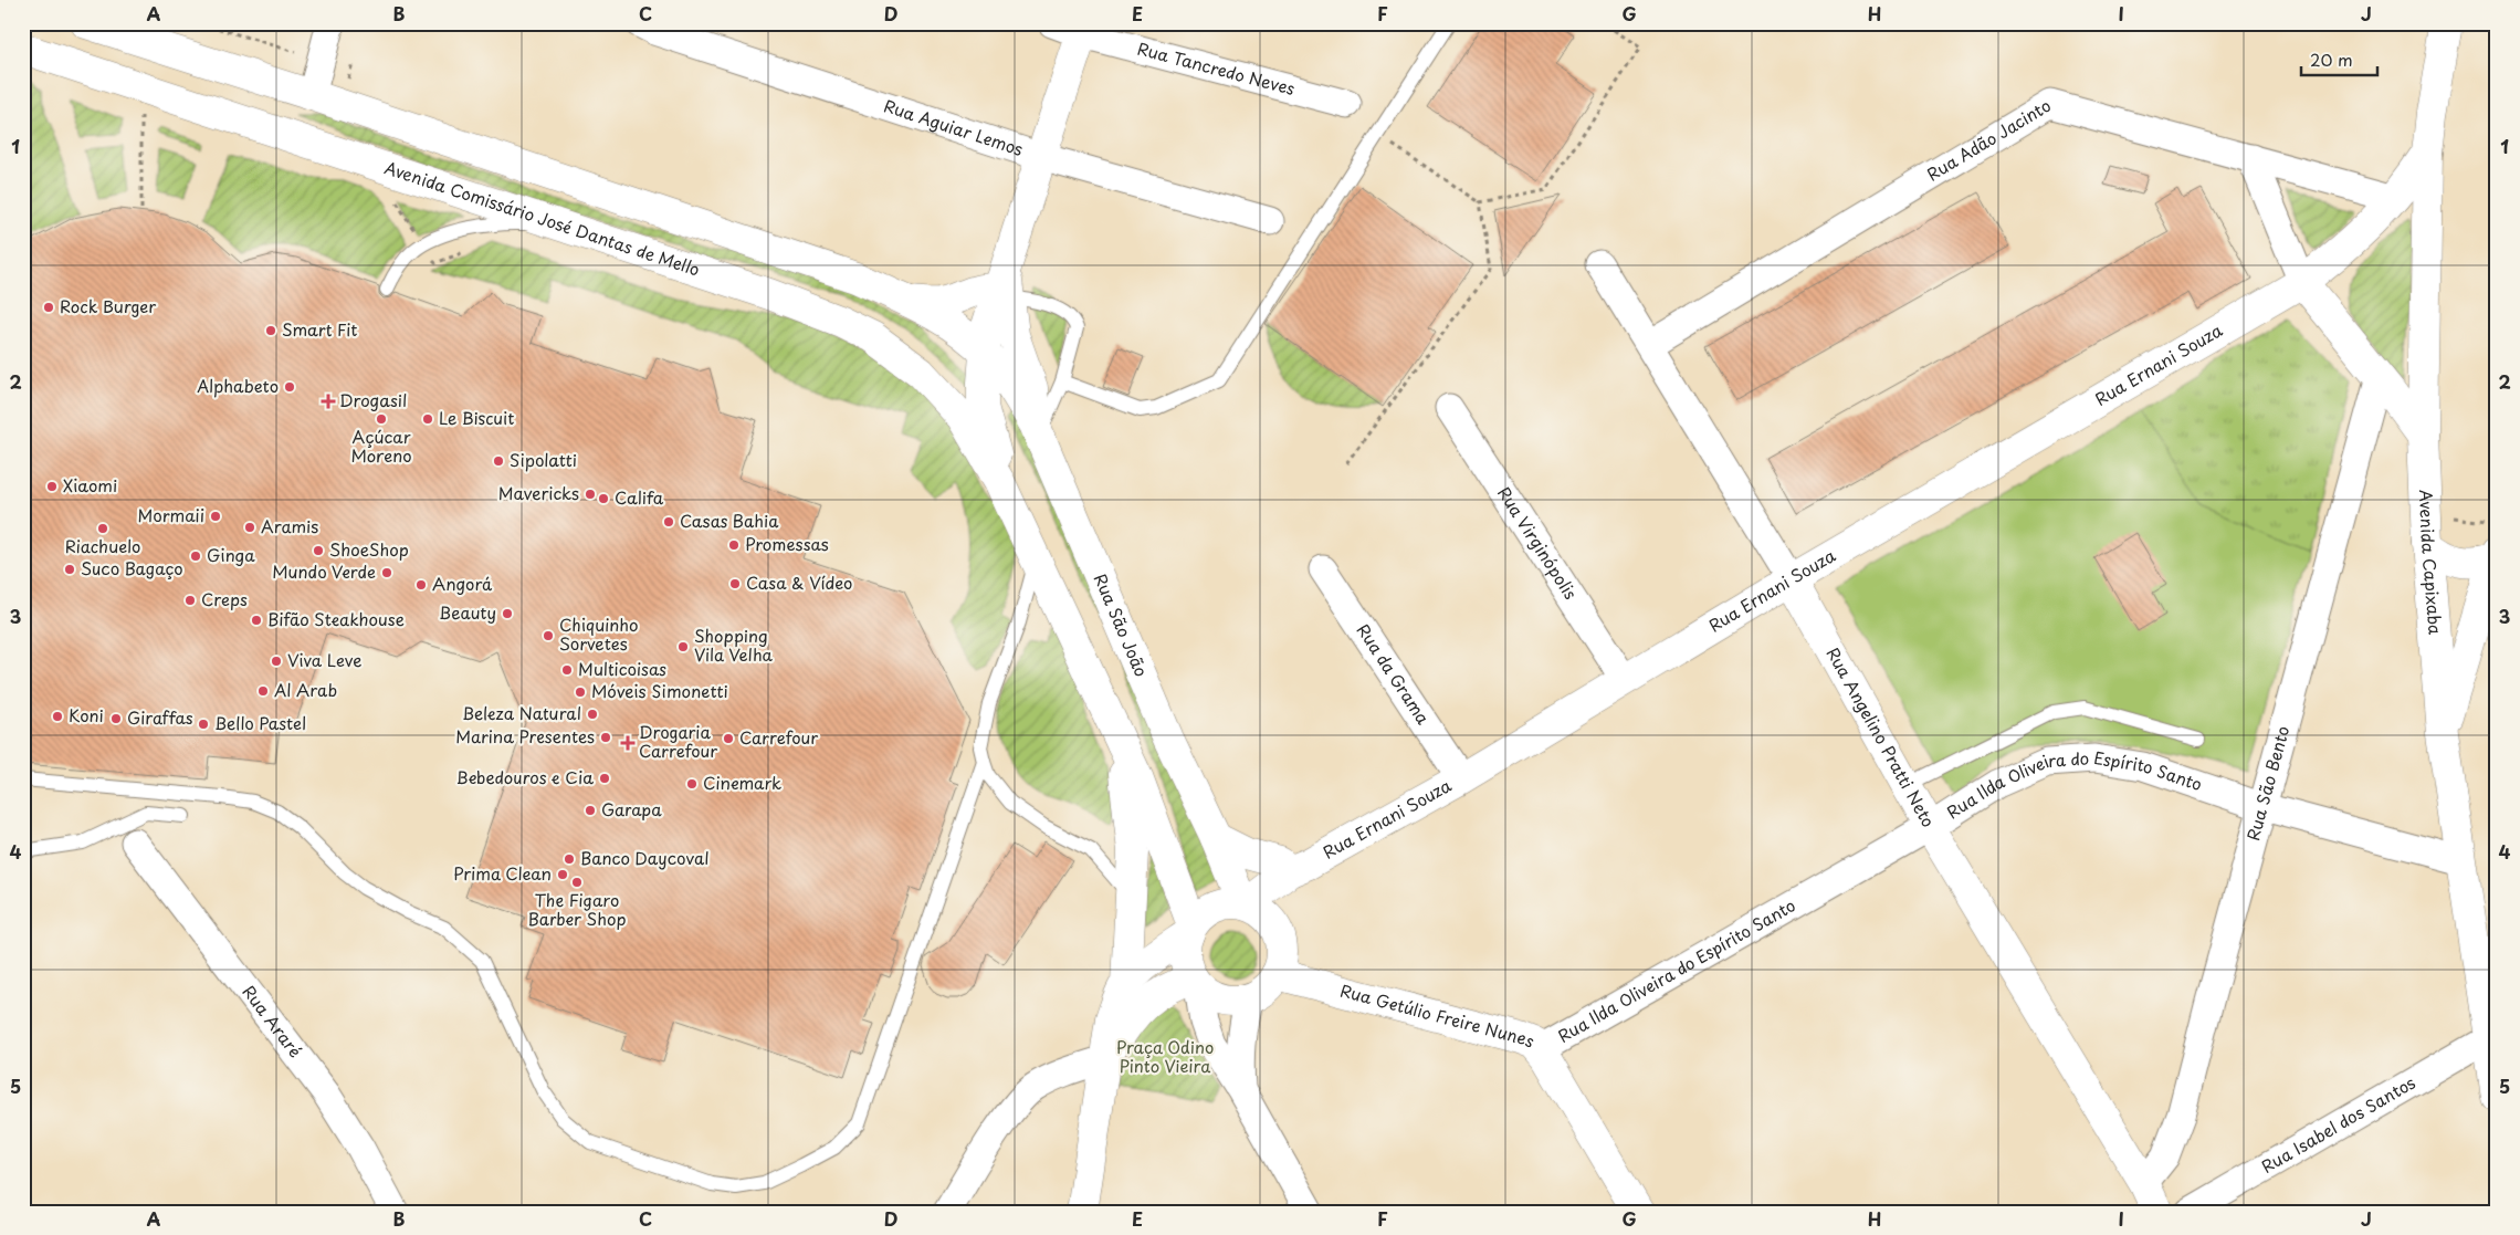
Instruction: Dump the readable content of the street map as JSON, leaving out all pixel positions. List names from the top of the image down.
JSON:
{
  "streets": {
    "main road": [
      "Avenida Comissário José Dantas de Mello",
      "Rua Ernani Souza",
      "Avenida Capixaba",
      "Rua São João",
      "Rua Angelino Pratti Neto",
      "Rua Getúlio Freire Nunes"
    ],
    "street": [
      "Rua Tancredo Neves",
      "Rua Aguiar Lemos",
      "Rua Adão Jacinto",
      "Rua Virginópolis",
      "Rua da Grama",
      "Rua São Bento",
      "Rua Ilda Oliveira do Espírito Santo",
      "Rua Araré",
      "Rua Isabel dos Santos"
    ]
  },
  "crossings": [
    ["Rua Adão Jacinto", "Rua Ernani Souza"],
    ["Rua Adão Jacinto", "Rua Angelino Pratti Neto"],
    ["Rua Ernani Souza", "Rua Virginópolis"],
    ["Rua Ernani Souza", "Avenida Capixaba"],
    ["Rua Ernani Souza", "Rua São João"],
    ["Rua Ernani Souza", "Rua da Grama"],
    ["Rua Ernani Souza", "Rua Angelino Pratti Neto"],
    ["Rua Ernani Souza", "Rua Getúlio Freire Nunes"],
    ["Avenida Capixaba", "Rua Ilda Oliveira do Espírito Santo"],
    ["Avenida Capixaba", "Rua Isabel dos Santos"],
    ["Rua São João", "Rua Getúlio Freire Nunes"],
    ["Rua Angelino Pratti Neto", "Rua São Bento"],
    ["Rua Angelino Pratti Neto", "Rua Ilda Oliveira do Espírito Santo"],
    ["Rua São Bento", "Rua Ilda Oliveira do Espírito Santo"],
    ["Rua Ilda Oliveira do Espírito Santo", "Rua Getúlio Freire Nunes"]
  ],
  "parks": ["Praça Odino Pinto Vieira"],
  "places": {
    "other": [
      "Rock Burger",
      "Smart Fit",
      "Alphabeto",
      "Açúcar Moreno",
      "Le Biscuit",
      "Sipolatti",
      "Xiaomi",
      "Mavericks",
      "Califa",
      "Mormaii",
      "Casas Bahia",
      "Aramis",
      "Riachuelo",
      "Promessas",
      "ShoeShop",
      "Ginga",
      "Suco Bagaço",
      "Mundo Verde",
      "Casa & Vídeo",
      "Angorá",
      "Creps",
      "Beauty",
      "Bifão Steakhouse",
      "Chiquinho Sorvetes",
      "Shopping Vila Velha",
      "Viva Leve",
      "Multicoisas",
      "Al Arab",
      "Móveis Simonetti",
      "Beleza Natural",
      "Koni",
      "Giraffas",
      "Bello Pastel",
      "Marina Presentes",
      "Carrefour",
      "Bebedouros e Cia",
      "Cinemark",
      "Garapa",
      "Banco Daycoval",
      "Prima Clean",
      "The Figaro Barber Shop"
    ],
    "health": ["Drogasil", "Drogaria Carrefour"]
  },
  "scale_bar": "20 m",
  "grid": {
    "columns": [
      "A",
      "B",
      "C",
      "D",
      "E",
      "F",
      "G",
      "H",
      "I",
      "J"
    ],
    "rows": [
      "1",
      "2",
      "3",
      "4",
      "5"
    ]
  }
}
